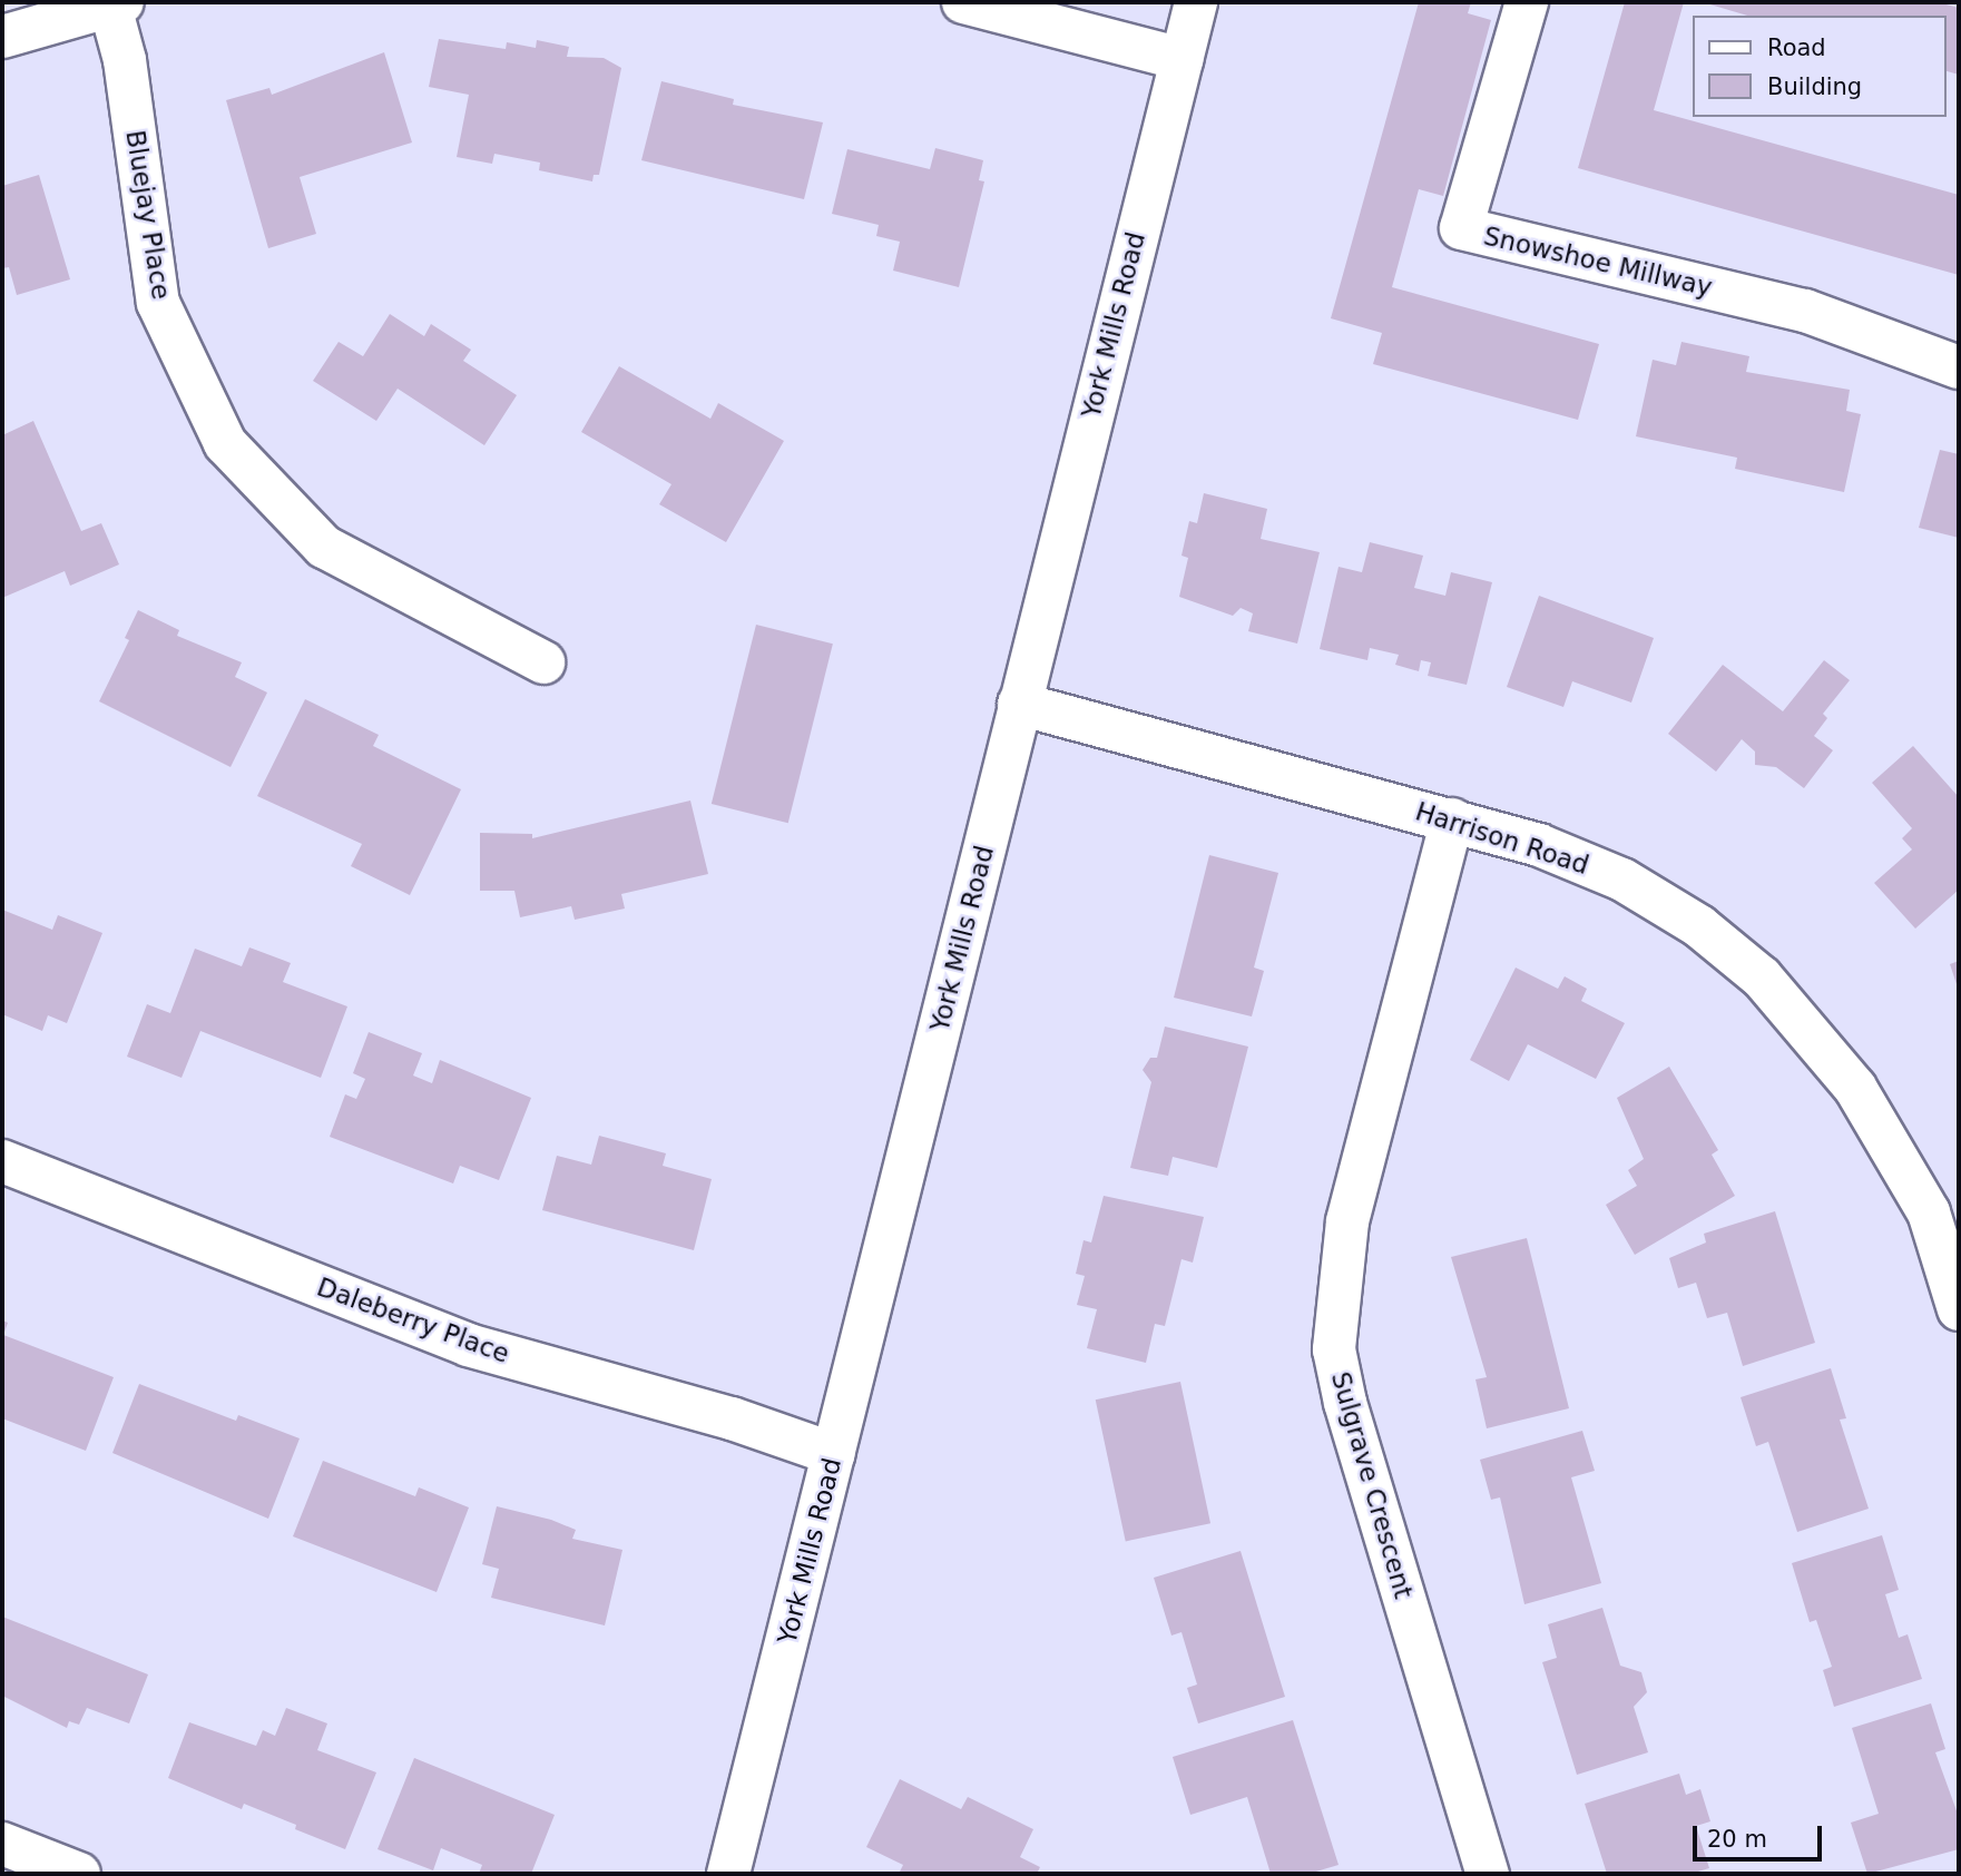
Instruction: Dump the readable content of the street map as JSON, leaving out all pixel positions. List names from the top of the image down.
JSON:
{
  "streets": {
    "street": [
      "Bluejay Place",
      "Snowshoe Millway",
      "York Mills Road",
      "Harrison Road",
      "Daleberry Place",
      "Sulgrave Crescent"
    ]
  },
  "crossings": [
    ["York Mills Road", "Harrison Road"],
    ["York Mills Road", "Daleberry Place"],
    ["Harrison Road", "Sulgrave Crescent"]
  ],
  "legend": ["Road", "Building"],
  "scale_bar": "20 m"
}
